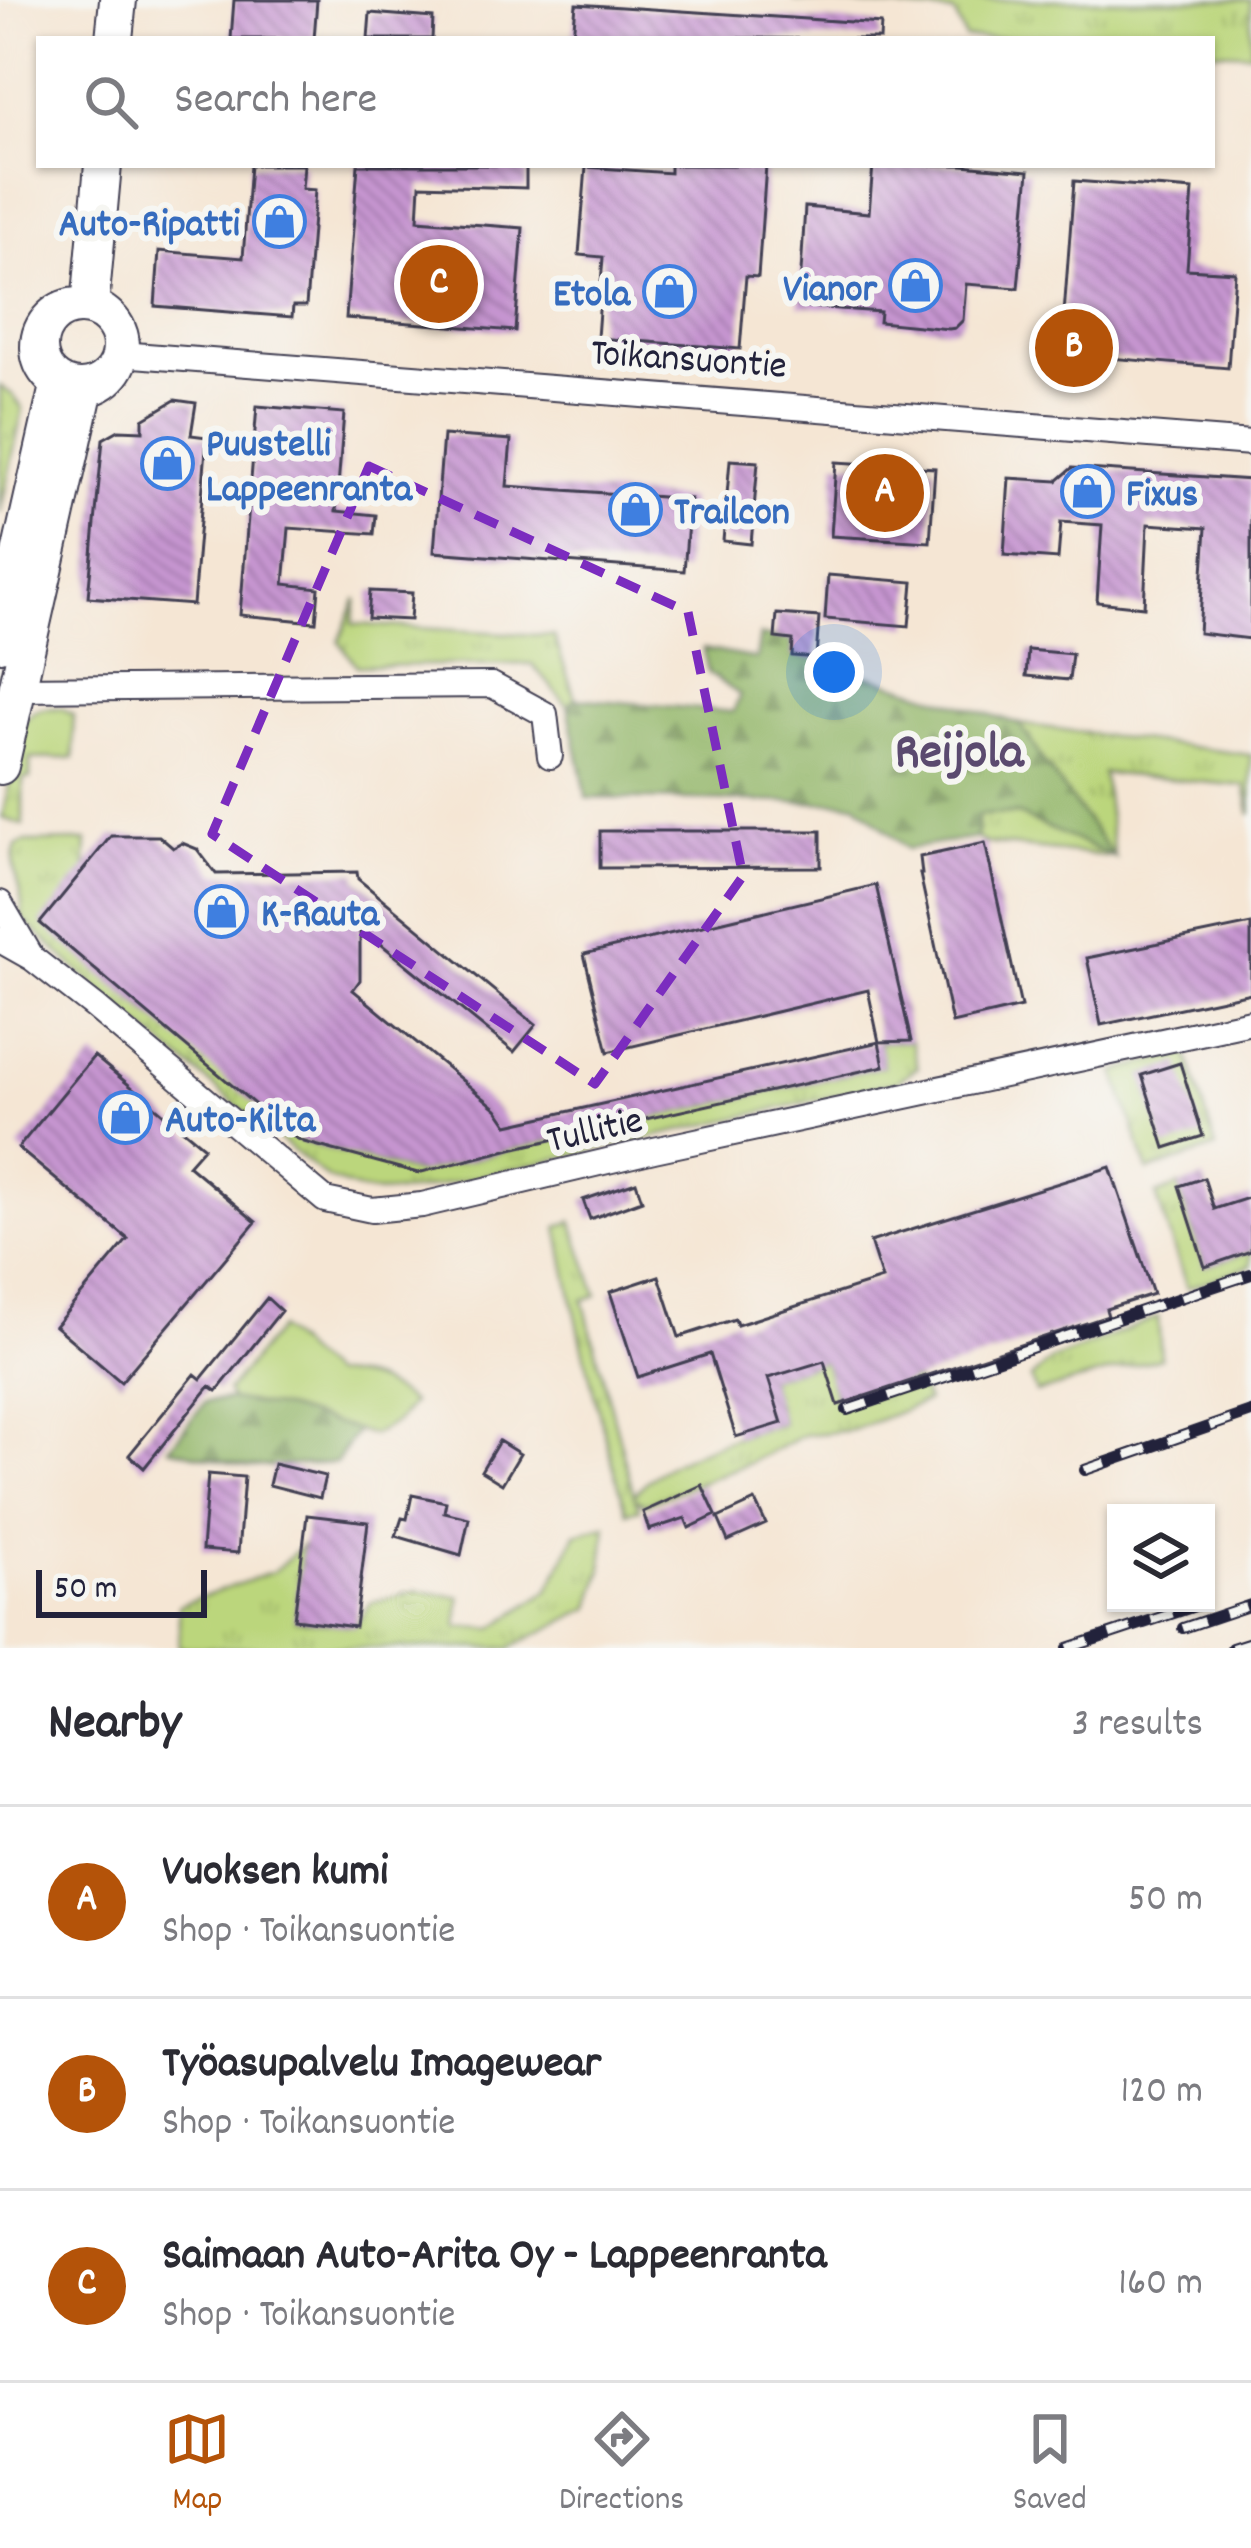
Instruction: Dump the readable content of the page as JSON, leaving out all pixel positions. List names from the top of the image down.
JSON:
{
  "streets": {
    "street": ["Toikansuontie", "Tullitie"]
  },
  "districts": ["Reijola"],
  "places": {
    "shop": [
      "Auto-Ripatti",
      "Vianor",
      "Etola",
      "Puustelli Lappeenranta",
      "Fixus",
      "Trailcon",
      "K-Rauta",
      "Auto-Kilta"
    ]
  },
  "scale_bar": "50 m",
  "page": {
    "search": "Search here",
    "pins": ["C", "B", "A"],
    "scale": "50 m",
    "heading": ["Nearby", "3 results"],
    "list": [
      {
        "mark": "A",
        "name": "Vuoksen kumi",
        "note": "Shop · Toikansuontie",
        "value": "50 m"
      },
      {
        "mark": "B",
        "name": "Työasupalvelu Imagewear",
        "note": "Shop · Toikansuontie",
        "value": "120 m"
      },
      {
        "mark": "C",
        "name": "Saimaan Auto-Arita Oy - Lappeenranta",
        "note": "Shop · Toikansuontie",
        "value": "160 m"
      }
    ],
    "nav": ["Map", "Directions", "Saved"]
  }
}
